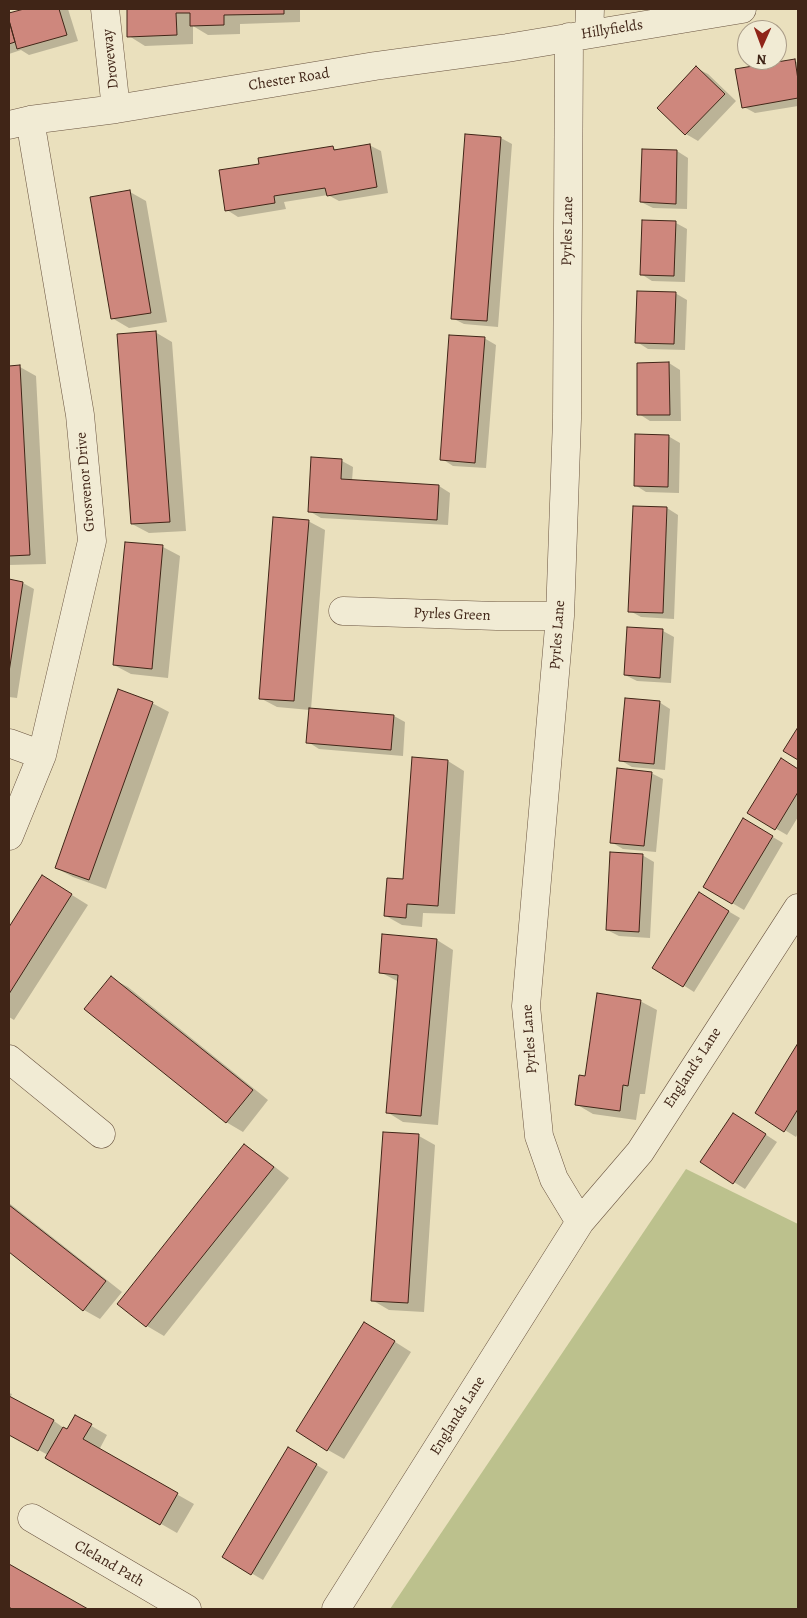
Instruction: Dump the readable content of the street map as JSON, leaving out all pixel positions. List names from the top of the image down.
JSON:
{
  "streets": {
    "street": [
      "Hillyfields",
      "Droveway",
      "Chester Road",
      "Pyrles Lane",
      "Grosvenor Drive",
      "Pyrles Green",
      "England's Lane",
      "Englands Lane",
      "Cleland Path"
    ]
  },
  "crossings": [
    ["Hillyfields", "Chester Road"],
    ["Hillyfields", "Pyrles Lane"],
    ["Droveway", "Chester Road"],
    ["Chester Road", "Pyrles Lane"],
    ["Chester Road", "Grosvenor Drive"],
    ["Pyrles Lane", "Pyrles Green"],
    ["Pyrles Lane", "England's Lane"],
    ["Pyrles Lane", "Englands Lane"],
    ["England's Lane", "Englands Lane"]
  ],
  "north": "bottom"
}
